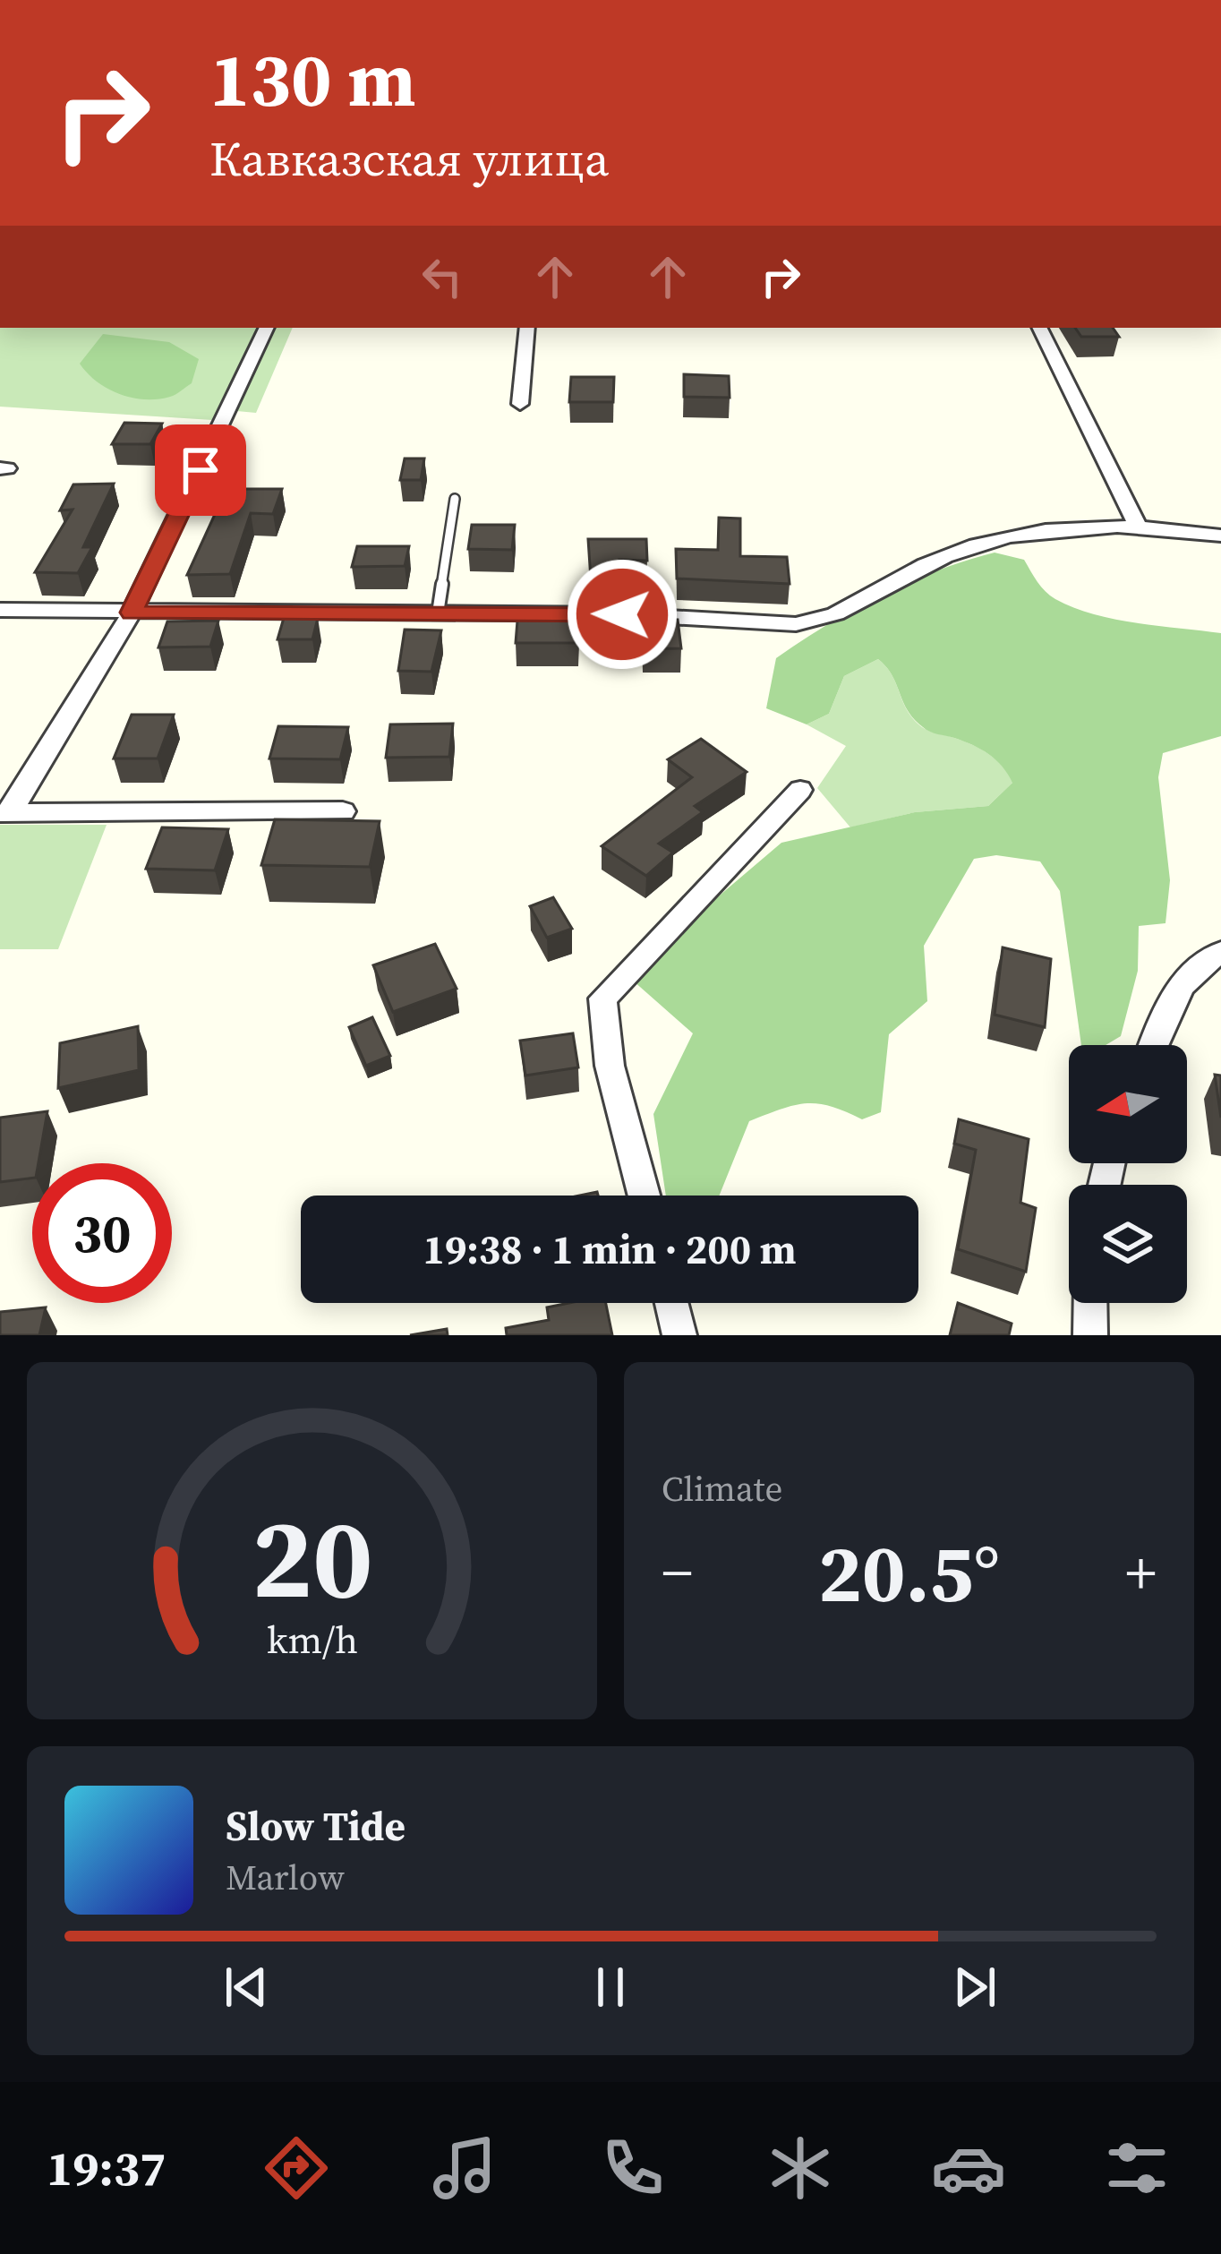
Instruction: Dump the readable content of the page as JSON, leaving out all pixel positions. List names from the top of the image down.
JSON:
{
  "north": "left",
  "page": {
    "turn": ["130 m", "Кавказcкая улица"],
    "limit": "30",
    "trip": "19:38 · 1 min · 200 m",
    "tile": "Climate",
    "heat": ["−", "20.5°", "+"],
    "song": ["Slow Tide", "Marlow"],
    "tabs": "19:37",
    "gauge": ["20", "km/h"]
  }
}
